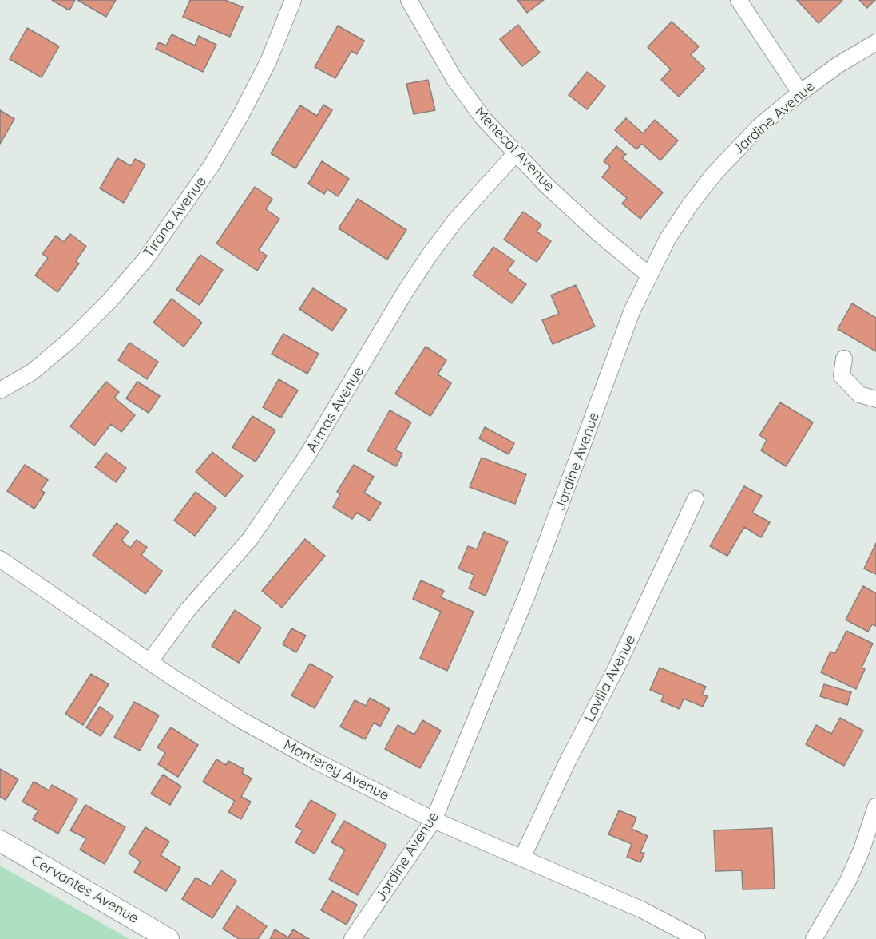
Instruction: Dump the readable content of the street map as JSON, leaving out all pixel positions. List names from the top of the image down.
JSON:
{
  "streets": {
    "street": [
      "Jardine Avenue",
      "Menecal Avenue",
      "Tirana Avenue",
      "Armas Avenue",
      "Lavilla Avenue",
      "Monterey Avenue",
      "Cervantes Avenue"
    ]
  },
  "crossings": [
    ["Jardine Avenue", "Menecal Avenue"],
    ["Jardine Avenue", "Monterey Avenue"],
    ["Menecal Avenue", "Armas Avenue"],
    ["Armas Avenue", "Monterey Avenue"],
    ["Lavilla Avenue", "Monterey Avenue"]
  ]
}
